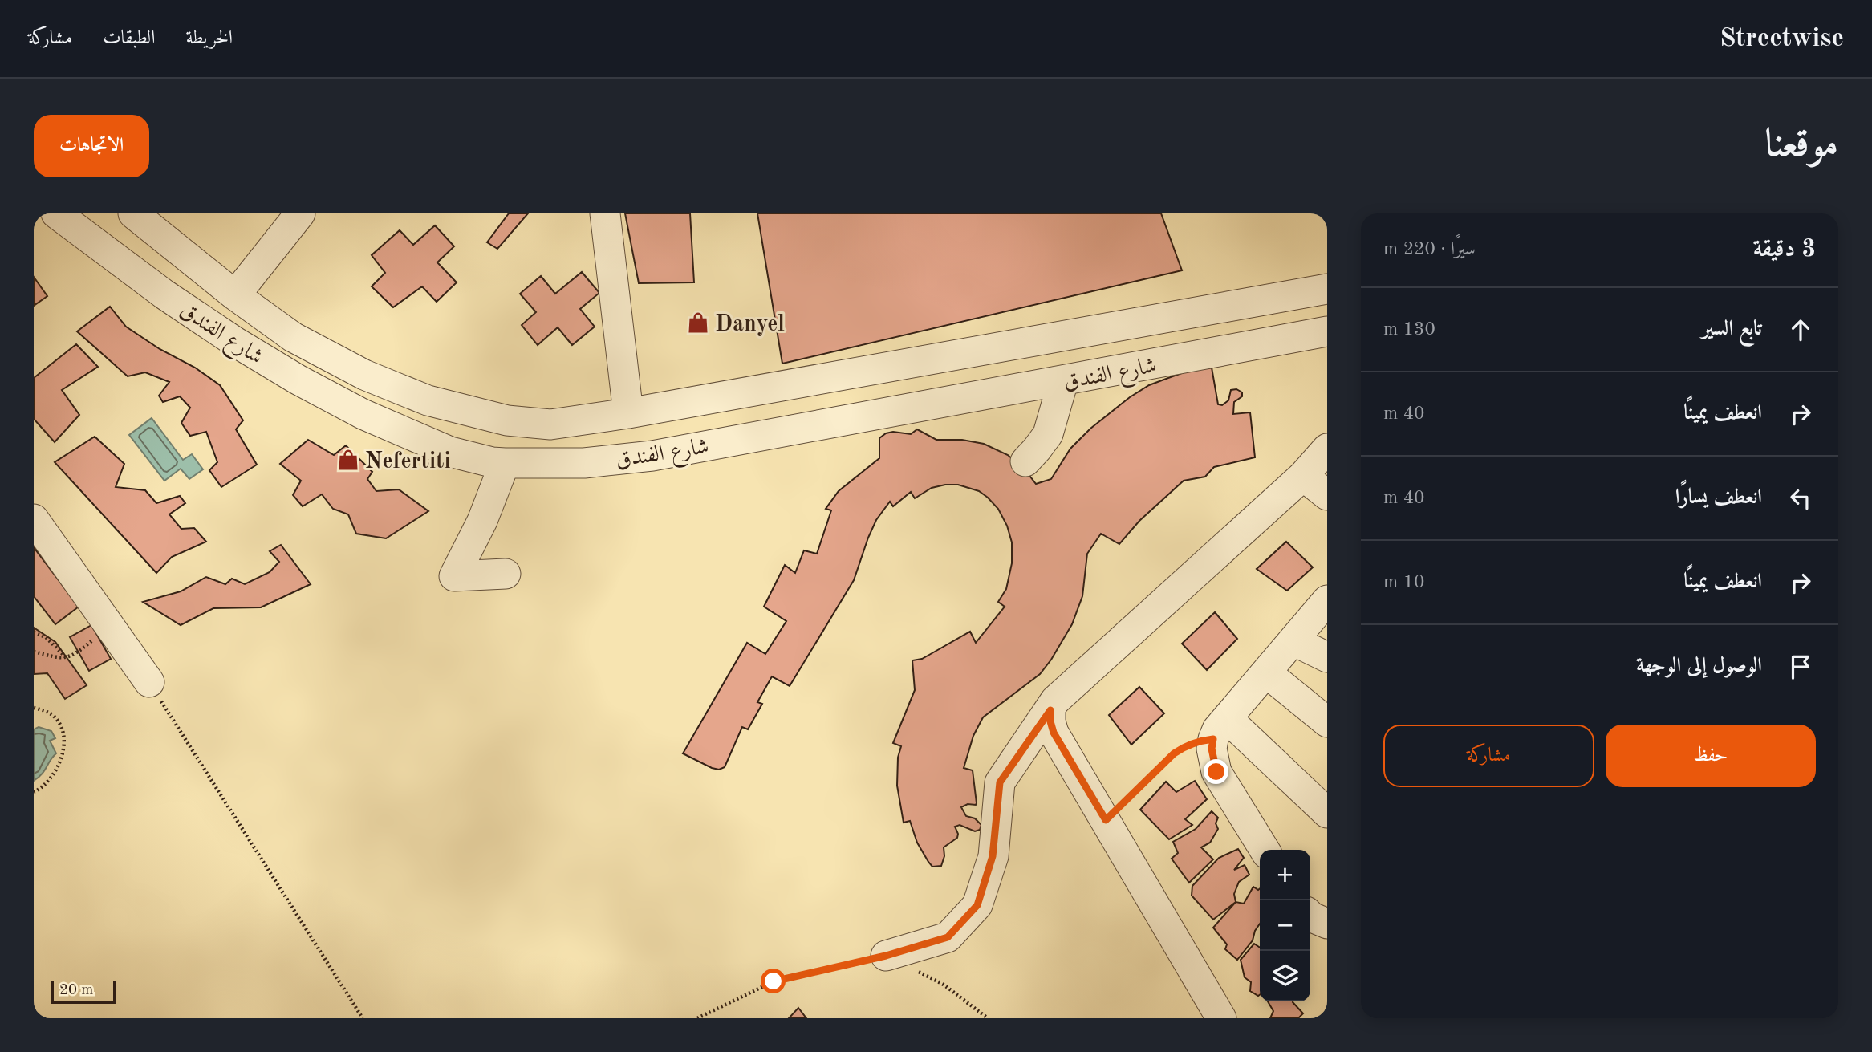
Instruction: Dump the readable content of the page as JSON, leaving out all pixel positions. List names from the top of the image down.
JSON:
{
  "streets": {
    "street": ["شارع الفندق"]
  },
  "places": {
    "shop": ["Danyel", "Nefertiti"]
  },
  "scale_bar": "20 m",
  "page": {
    "header": "Streetwise",
    "nav": ["الخريطة", "الطبقات", "مشاركة"],
    "title": "موقعنا",
    "buttons": [
      "الاتجاهات",
      ["حفظ", "مشاركة"]
    ],
    "heading": ["3 دقيقة", "سيرًا · 220 m"],
    "list": [
      ["تابع السير", "130 m"],
      ["انعطف يمينًا", "40 m"],
      ["انعطف يسارًا", "40 m"],
      ["انعطف يمينًا", "10 m"],
      "الوصول إلى الوجهة"
    ],
    "map_buttons": ["+", "−"],
    "scale": "20 m"
  }
}
